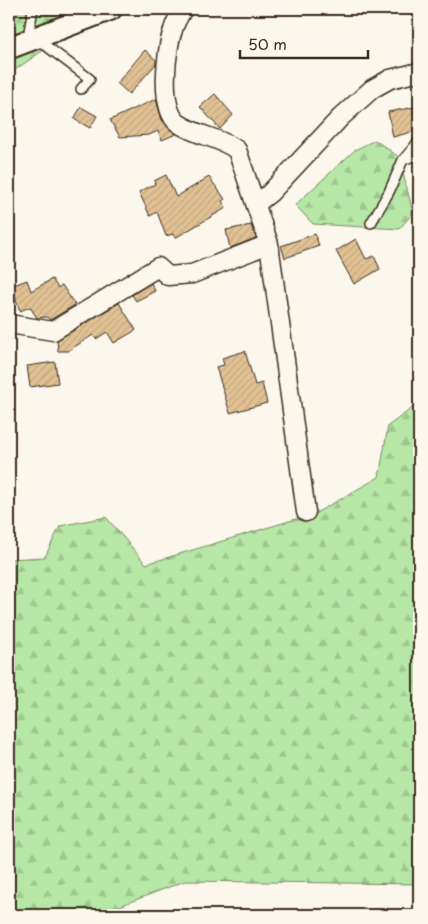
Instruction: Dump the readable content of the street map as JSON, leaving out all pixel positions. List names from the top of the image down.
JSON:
{
  "scale_bar": "50 m"
}
